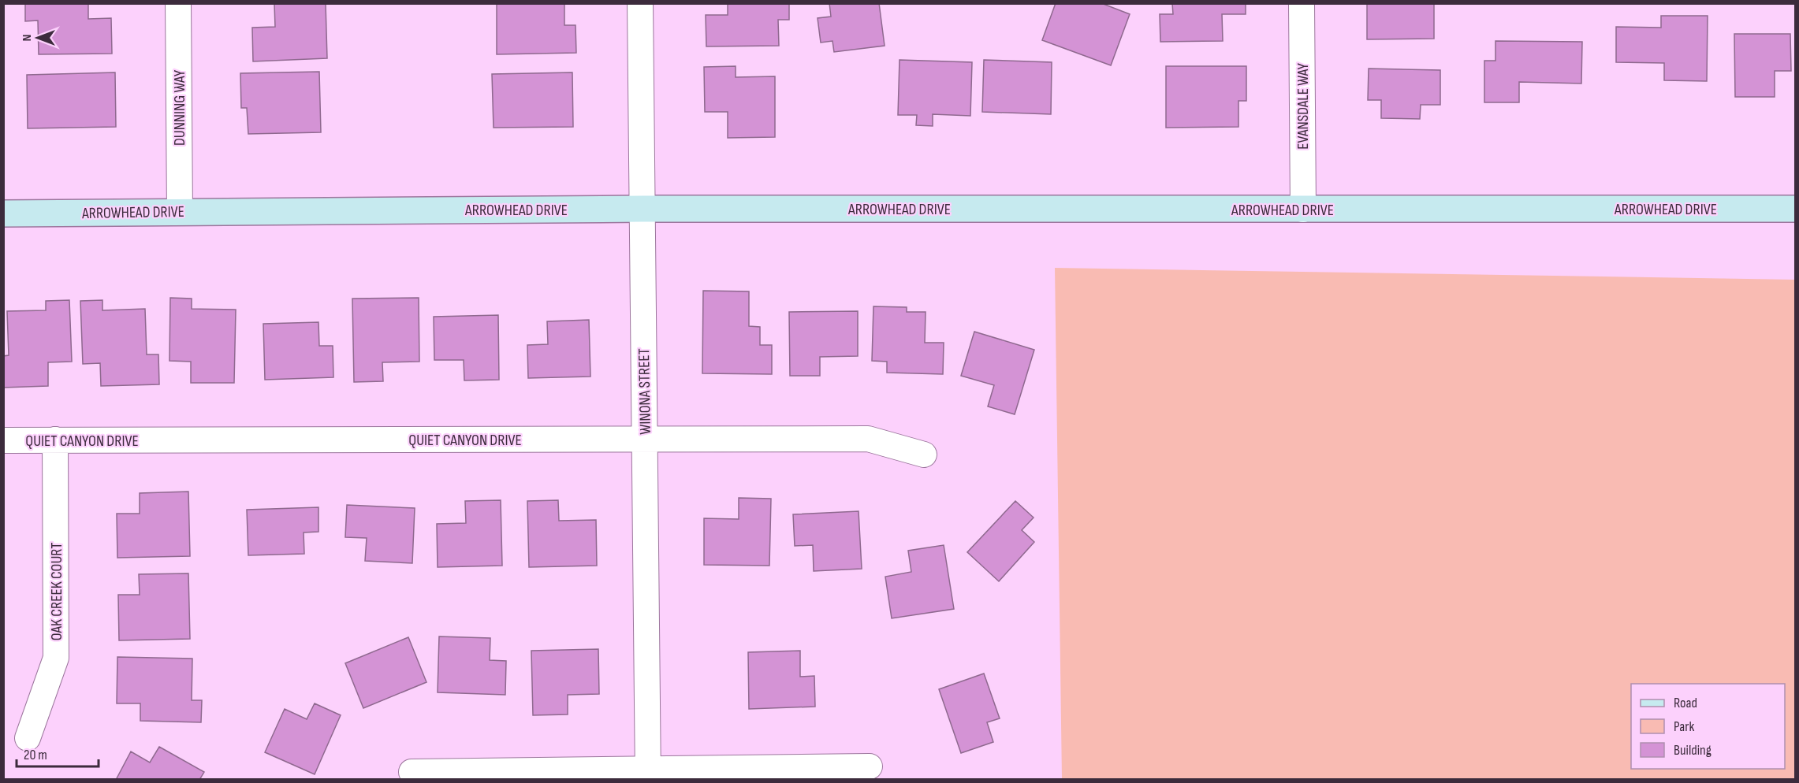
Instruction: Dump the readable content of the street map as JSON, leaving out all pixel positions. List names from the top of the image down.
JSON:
{
  "streets": {
    "main road": ["ARROWHEAD DRIVE"],
    "street": [
      "EVANSDALE WAY",
      "DUNNING WAY",
      "WINONA STREET",
      "QUIET CANYON DRIVE",
      "OAK CREEK COURT"
    ]
  },
  "crossings": [
    ["EVANSDALE WAY", "ARROWHEAD DRIVE"],
    ["DUNNING WAY", "ARROWHEAD DRIVE"],
    ["ARROWHEAD DRIVE", "WINONA STREET"],
    ["WINONA STREET", "QUIET CANYON DRIVE"],
    ["QUIET CANYON DRIVE", "OAK CREEK COURT"]
  ],
  "legend": ["Road", "Park", "Building"],
  "scale_bar": "20 m",
  "north": "left"
}
